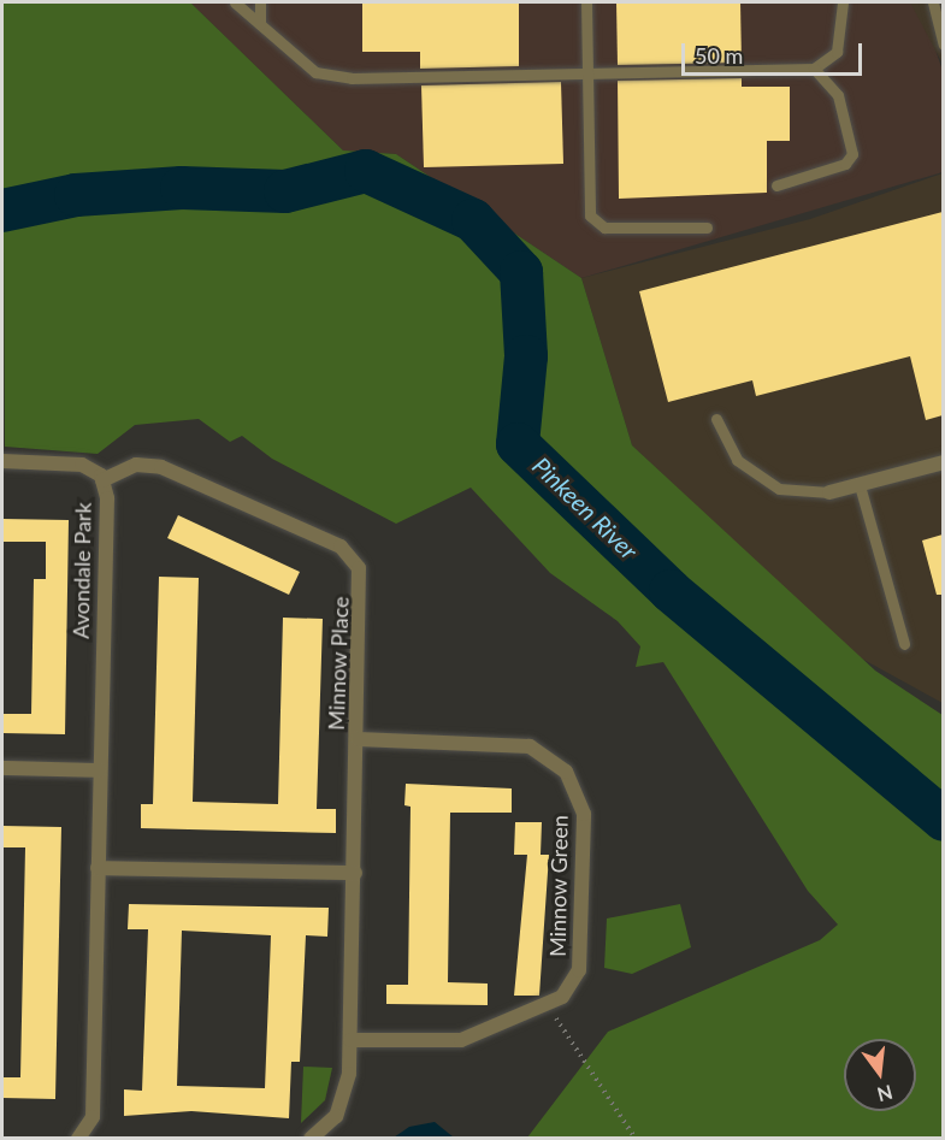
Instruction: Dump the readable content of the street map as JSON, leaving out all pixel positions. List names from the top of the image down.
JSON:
{
  "streets": {
    "street": ["Avondale Park", "Minnow Place", "Minnow Green"]
  },
  "crossings": [
    ["Avondale Park", "Minnow Place"],
    ["Minnow Place", "Minnow Green"]
  ],
  "water": ["Pinkeen River"],
  "scale_bar": "50 m",
  "north": "bottom"
}
